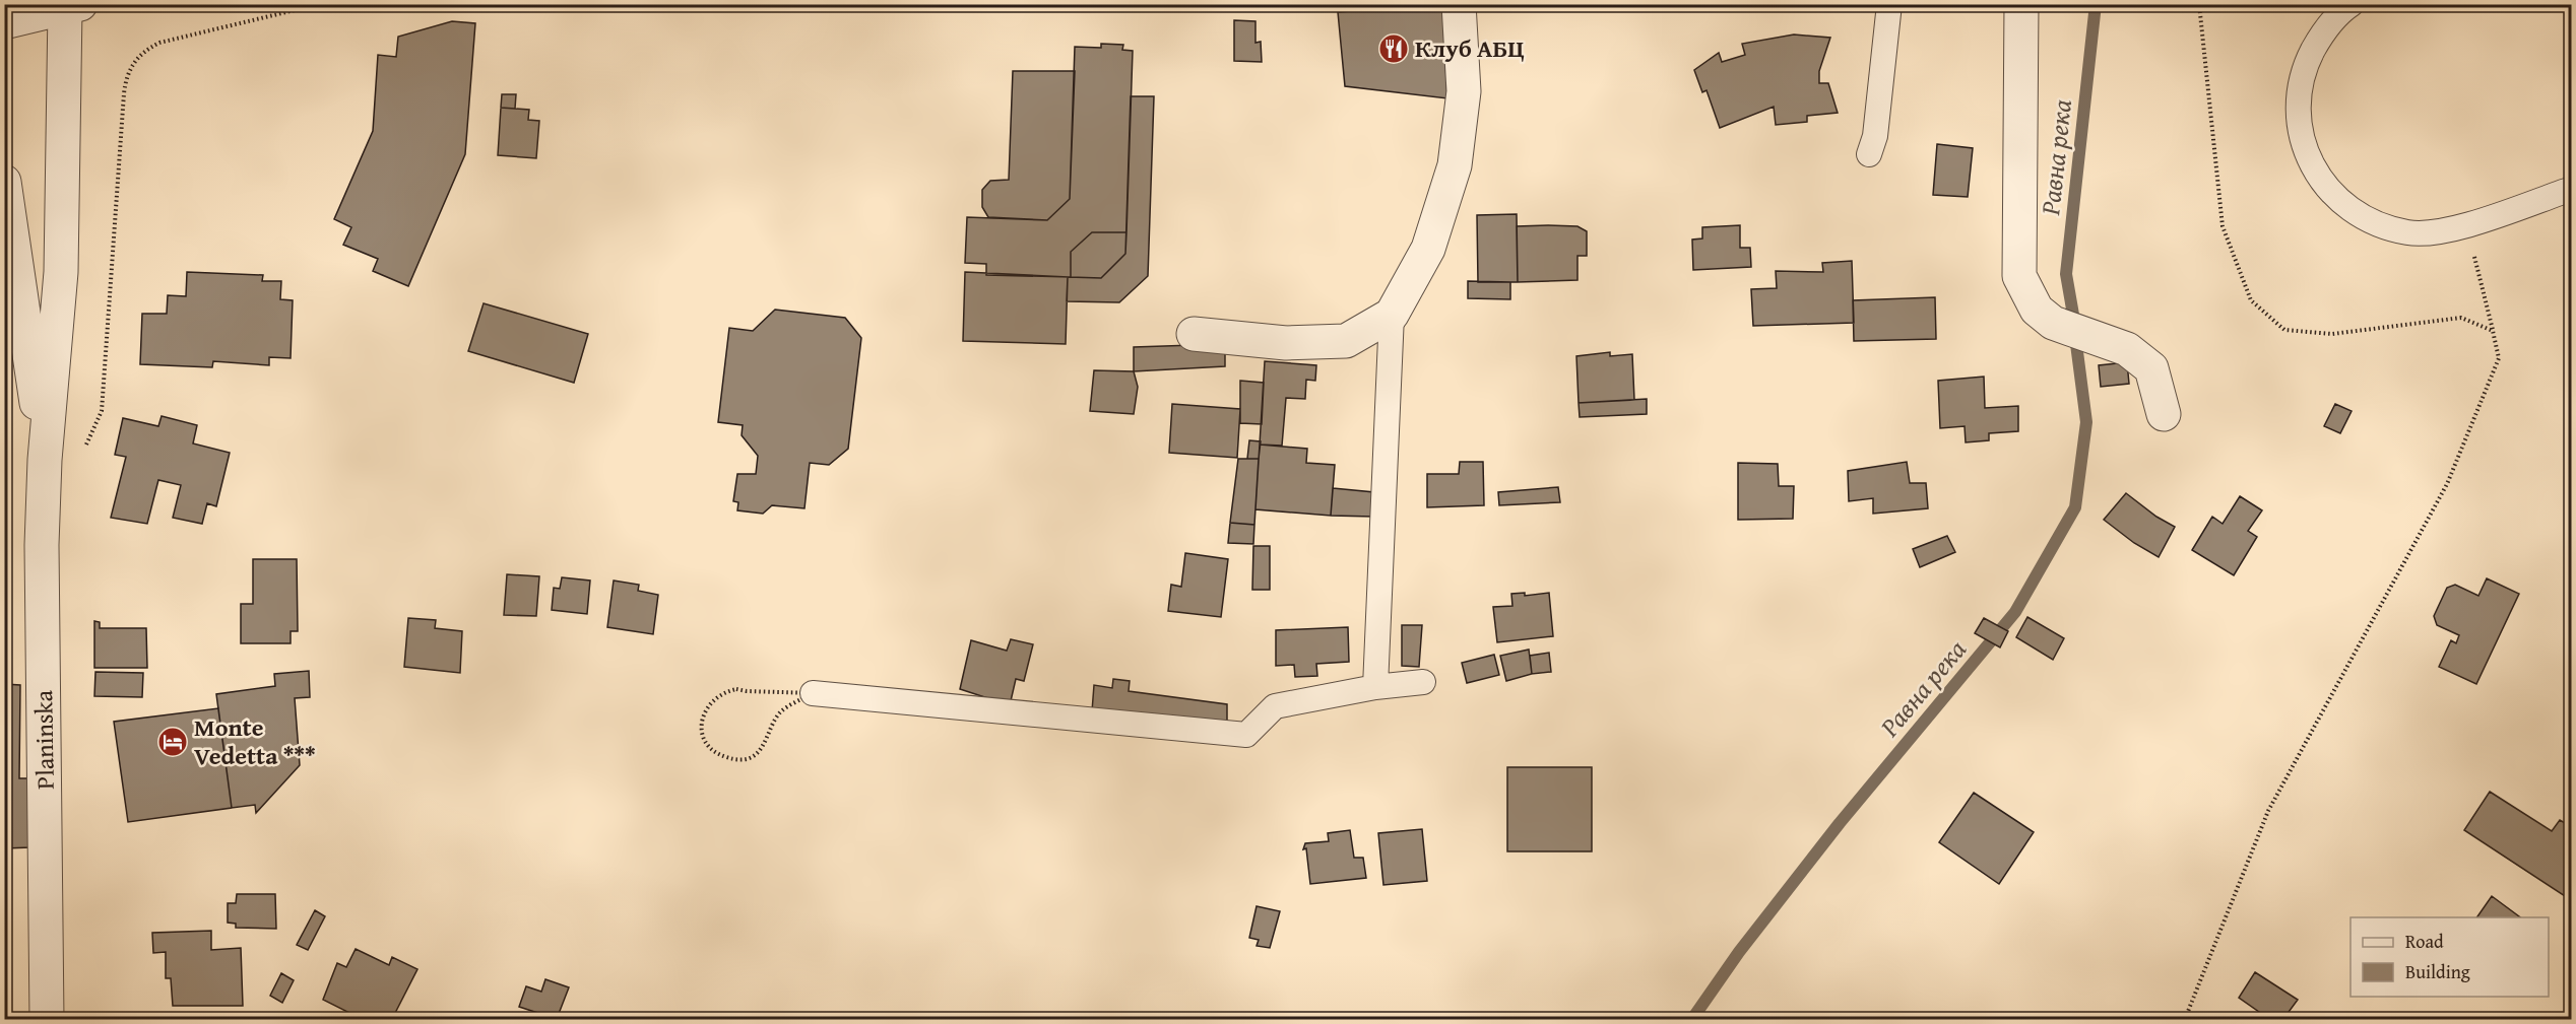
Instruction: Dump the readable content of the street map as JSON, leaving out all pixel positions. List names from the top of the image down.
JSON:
{
  "streets": {
    "street": ["Planinska"]
  },
  "water": ["Равна река"],
  "places": {
    "restaurant": ["Клуб АБЦ"],
    "hotel": ["Monte Vedetta ***"]
  },
  "legend": ["Road", "Building"]
}
